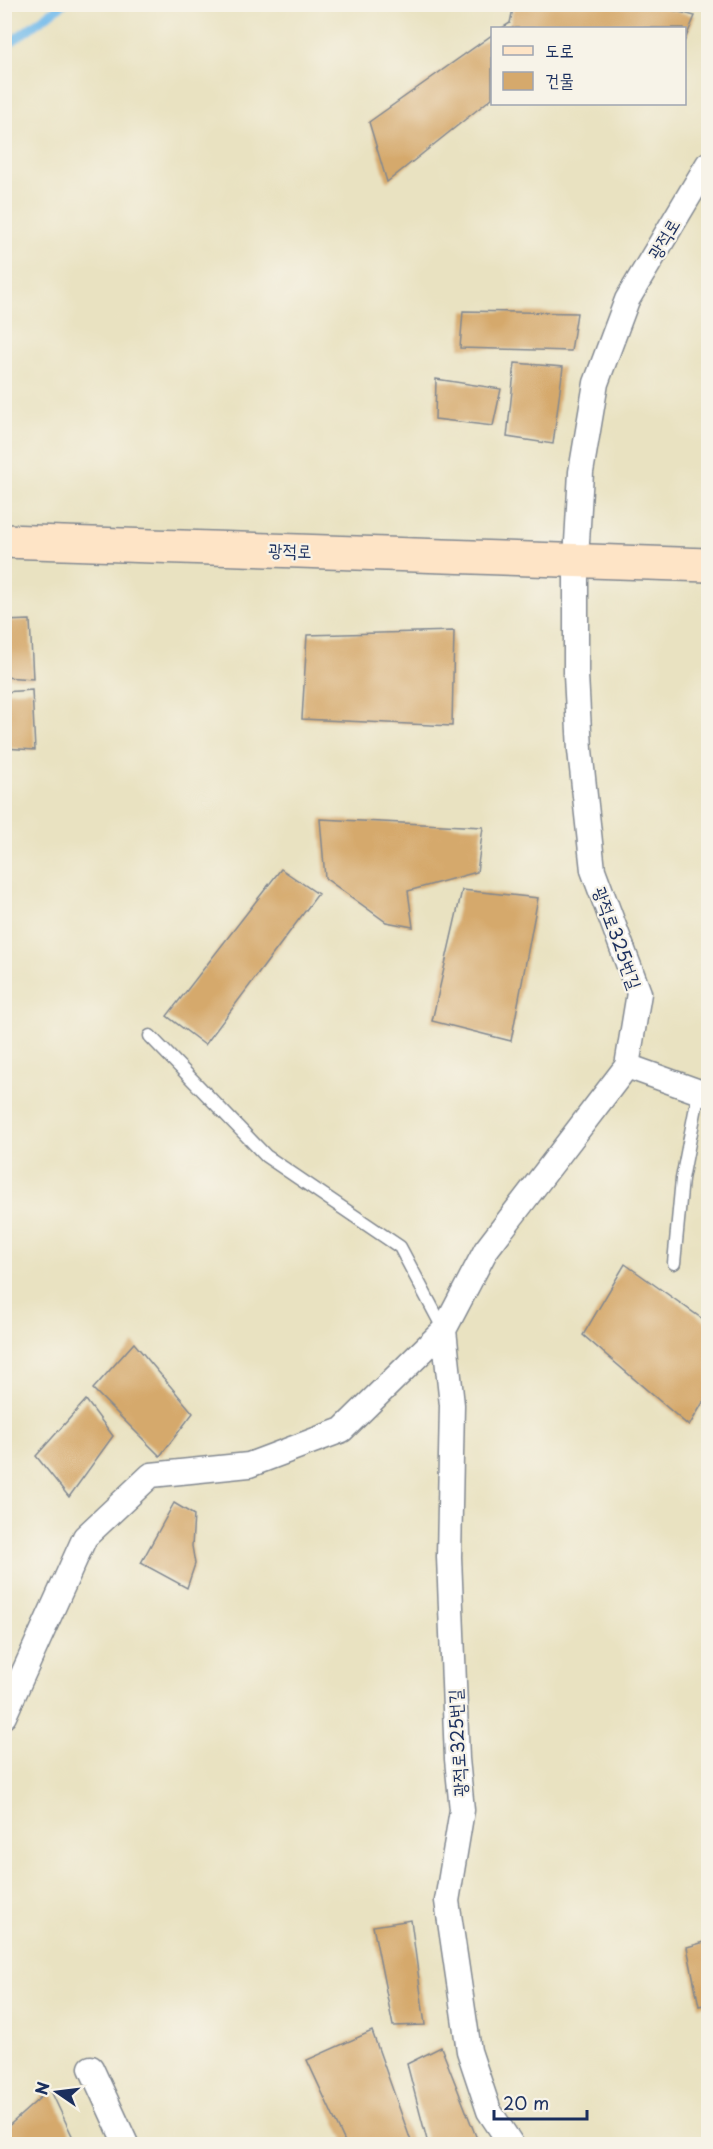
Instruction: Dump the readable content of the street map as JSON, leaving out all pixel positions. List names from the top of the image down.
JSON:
{
  "streets": {
    "main road": ["광적로"],
    "street": ["광적로325번길"]
  },
  "crossings": [
    ["광적로", "광적로325번길"]
  ],
  "legend": ["도로", "건물"],
  "scale_bar": "20 m",
  "north": "left"
}
